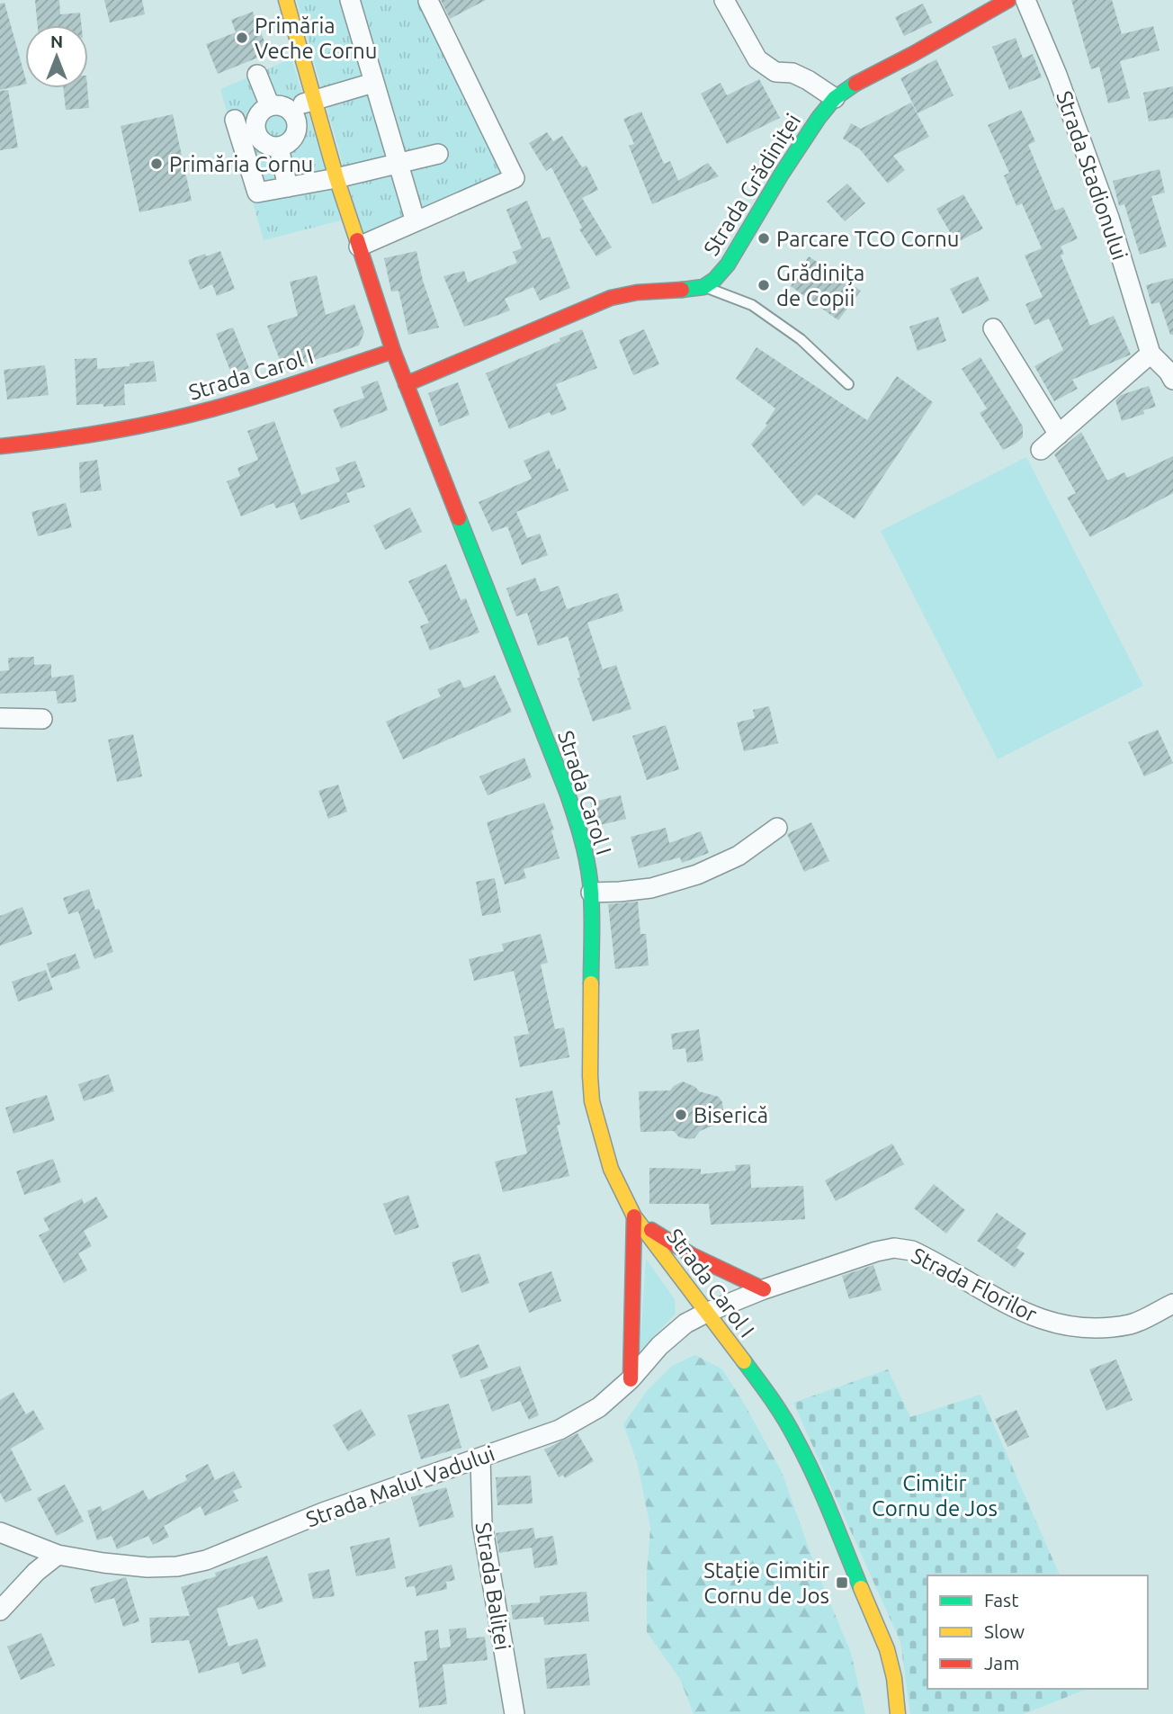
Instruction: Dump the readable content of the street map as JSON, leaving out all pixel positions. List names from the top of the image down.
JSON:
{
  "streets": {
    "main road": ["Strada Grădiniței", "Strada Carol I"],
    "street": [
      "Strada Stadionului",
      "Strada Florilor",
      "Strada Malul Vadului",
      "Strada Baliței"
    ]
  },
  "crossings": [
    ["Strada Grădiniței", "Strada Carol I"],
    ["Strada Carol I", "Strada Florilor"],
    ["Strada Carol I", "Strada Malul Vadului"],
    ["Strada Florilor", "Strada Malul Vadului"],
    ["Strada Malul Vadului", "Strada Baliței"]
  ],
  "parks": ["Cimitir Cornu de Jos"],
  "places": {
    "other": [
      "Primăria Veche Cornu",
      "Primăria Cornu",
      "Parcare TCO Cornu",
      "Grădinița de Copii",
      "Biserică"
    ],
    "transit": ["Stație Cimitir Cornu de Jos"]
  },
  "legend": ["Fast", "Slow", "Jam"],
  "north": "top"
}
